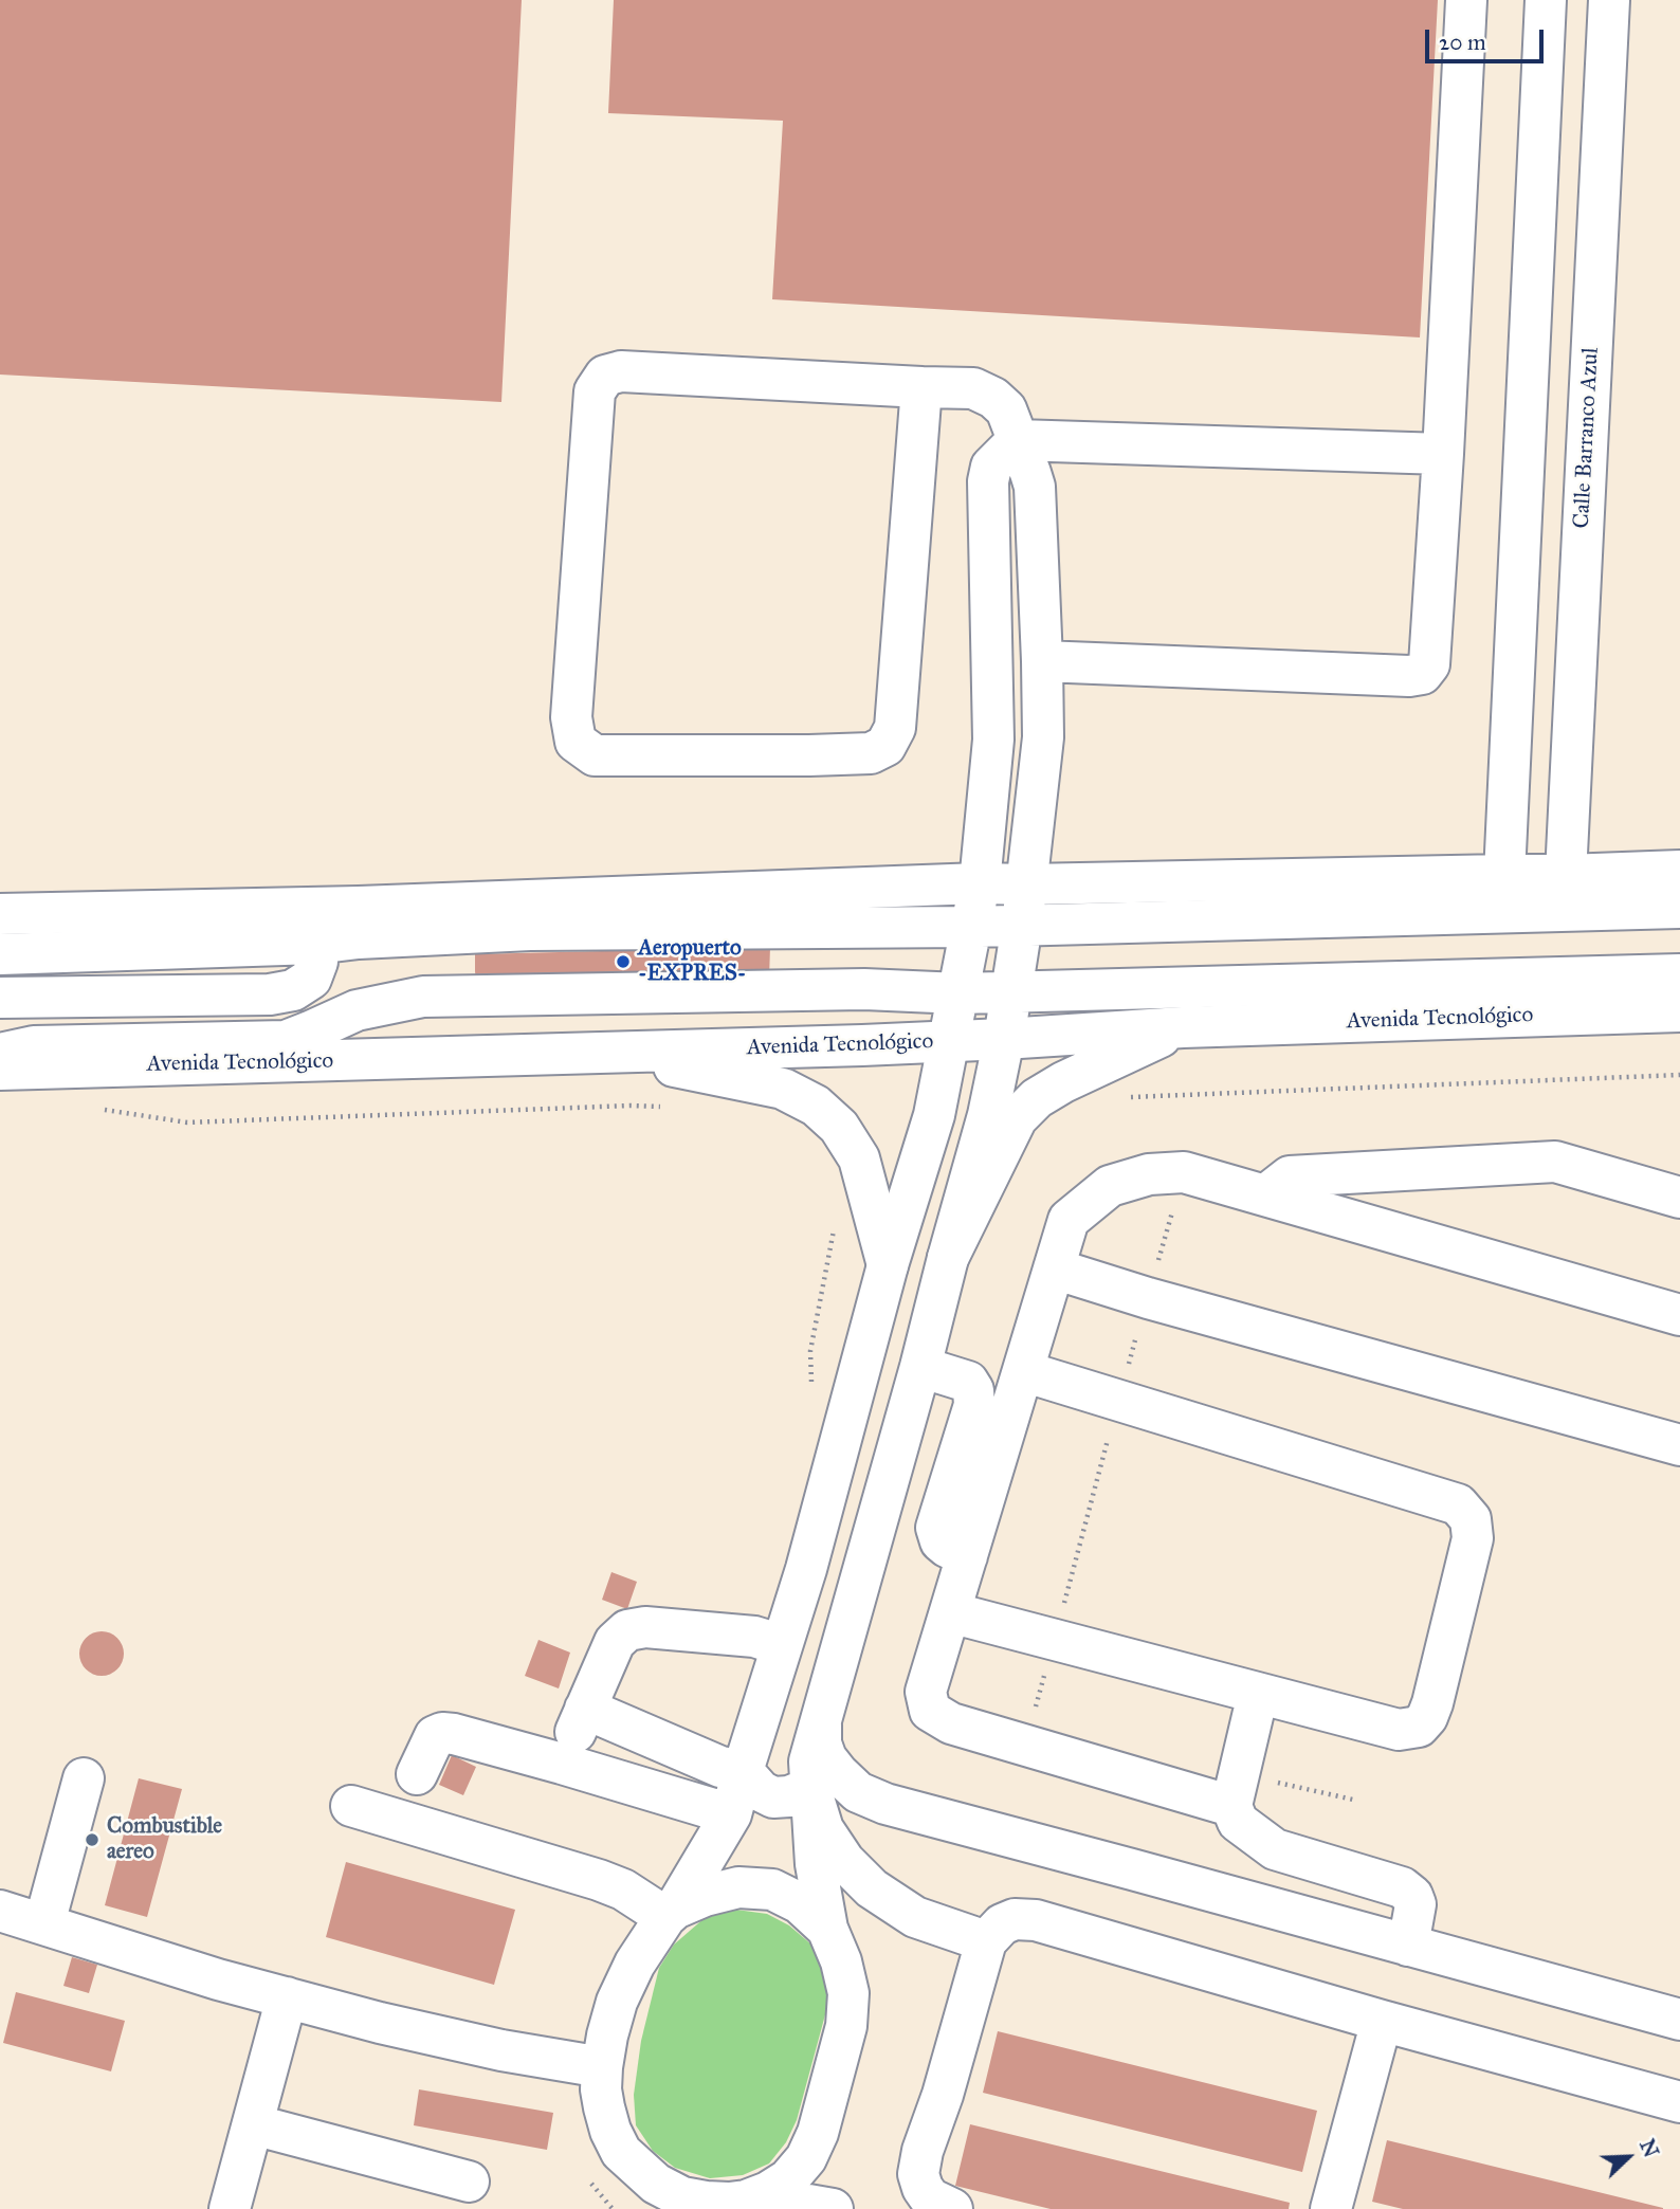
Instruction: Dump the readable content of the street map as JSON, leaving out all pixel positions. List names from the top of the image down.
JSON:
{
  "streets": {
    "main road": ["Calle Barranco Azul", "Avenida Tecnológico"]
  },
  "places": ["Aeropuerto -EXPRES-", "Combustible aereo"],
  "scale_bar": "20 m",
  "north": "top right"
}
